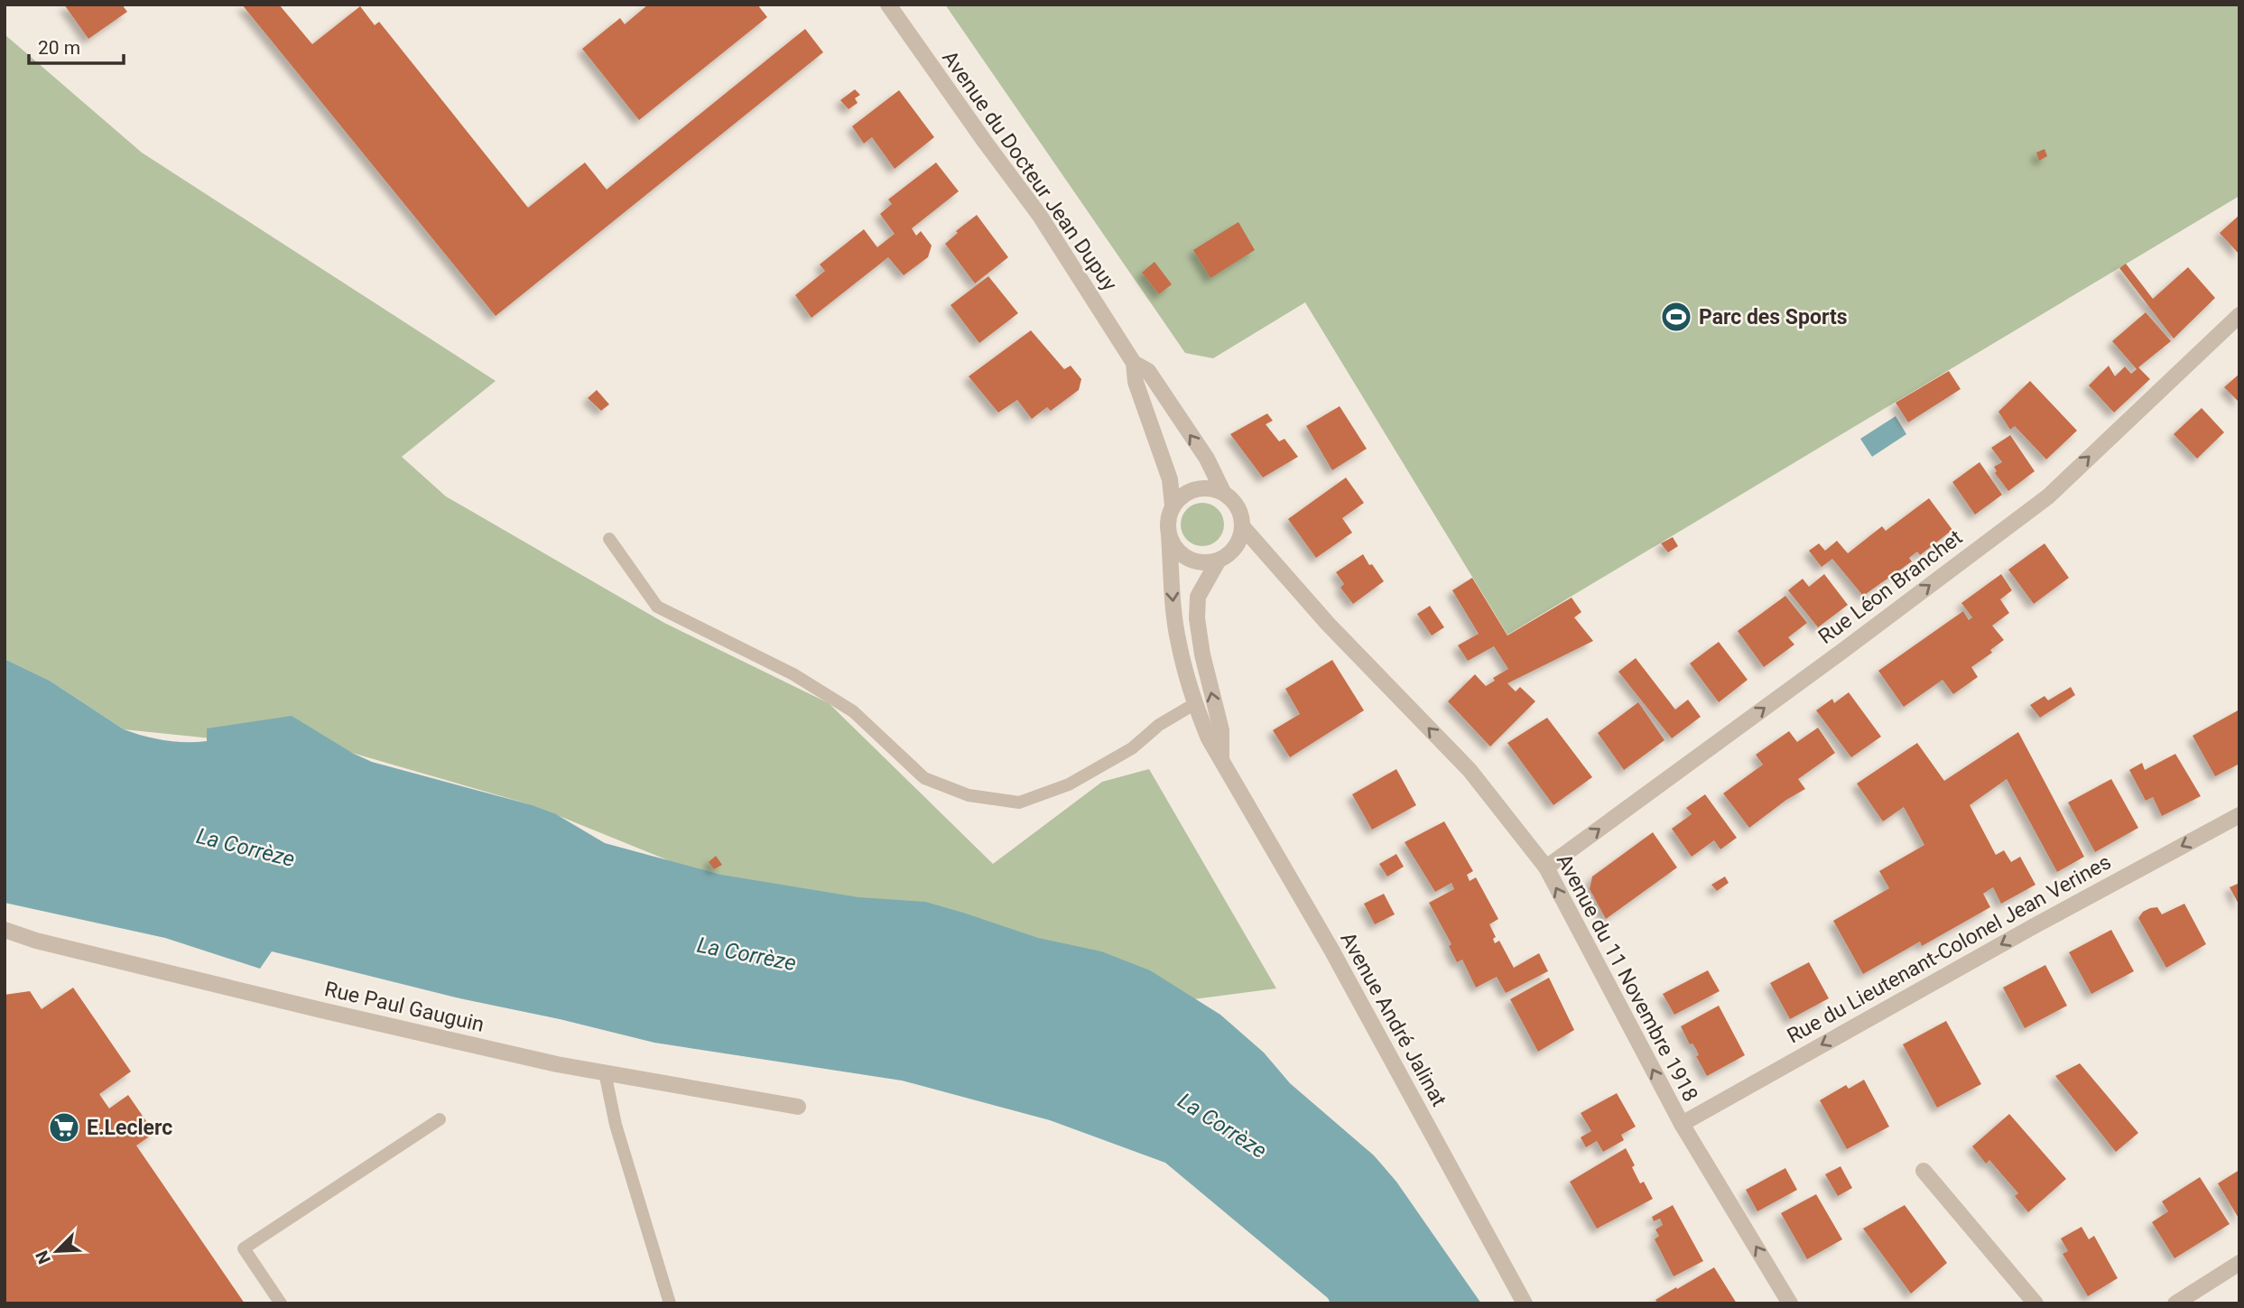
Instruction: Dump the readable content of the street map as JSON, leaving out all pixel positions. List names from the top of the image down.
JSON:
{
  "streets": {
    "street": [
      "Avenue du Docteur Jean Dupuy",
      "Rue Léon Branchet",
      "Rue du Lieutenant-Colonel Jean Verines",
      "Avenue du 11 Novembre 1918",
      "Rue Paul Gauguin",
      "Avenue André Jalinat"
    ]
  },
  "crossings": [
    ["Avenue du Docteur Jean Dupuy", "Avenue du 11 Novembre 1918"],
    ["Avenue du Docteur Jean Dupuy", "Avenue André Jalinat"],
    ["Rue Léon Branchet", "Avenue du 11 Novembre 1918"],
    ["Rue du Lieutenant-Colonel Jean Verines", "Avenue du 11 Novembre 1918"],
    ["Avenue du 11 Novembre 1918", "Avenue André Jalinat"]
  ],
  "one_way": ["Rue Léon Branchet", "Rue du Lieutenant-Colonel Jean Verines", "Avenue du 11 Novembre 1918"],
  "water": ["La Corrèze"],
  "places": {
    "sports": ["Parc des Sports"],
    "supermarket": ["E.Leclerc"]
  },
  "scale_bar": "20 m",
  "north": "bottom left"
}
